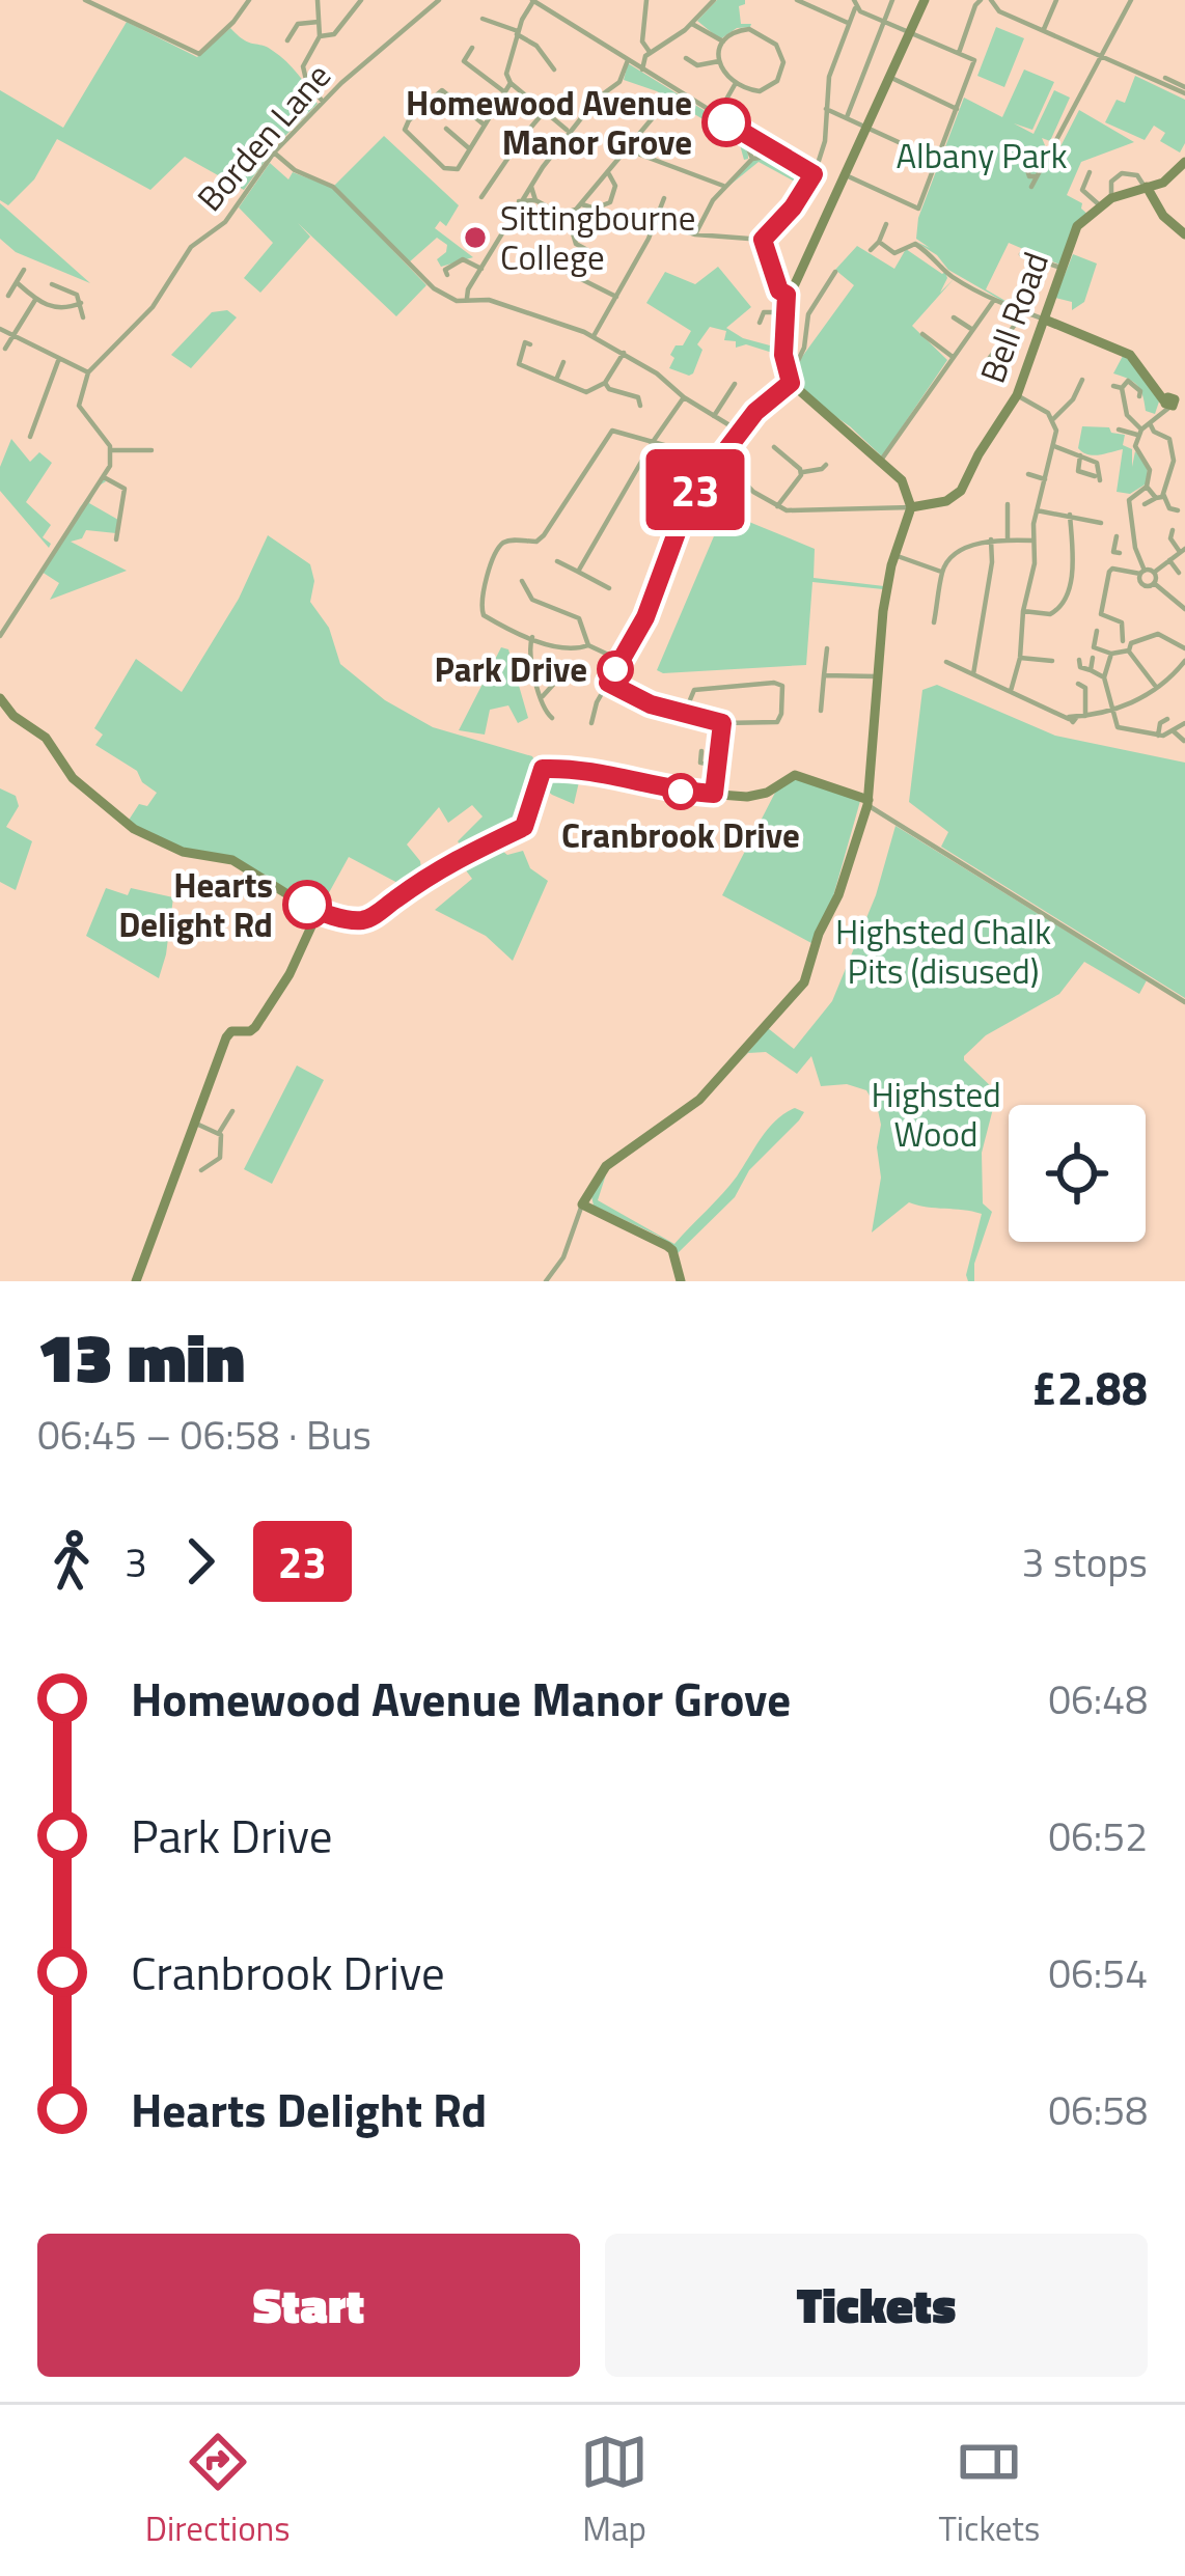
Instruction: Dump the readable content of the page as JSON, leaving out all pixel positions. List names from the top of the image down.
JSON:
{
  "streets": {
    "street": ["Borden Lane", "Bell Road"]
  },
  "parks": ["Albany Park", "Highsted Chalk Pits (disused)", "Highsted Wood"],
  "places": [
    "Homewood Avenue Manor Grove",
    "Sittingbourne College",
    "Park Drive",
    "Cranbrook Drive",
    "Hearts Delight Rd"
  ],
  "lines": ["bus line 23"],
  "page": {
    "on_map": "23",
    "heading": ["13 min", "06:45 – 06:58 · Bus", "£2.88"],
    "legs": ["3", "23", "3 stops"],
    "list": [
      {
        "name": "Homewood Avenue Manor Grove",
        "value": "06:48"
      },
      {
        "name": "Park Drive",
        "value": "06:52"
      },
      {
        "name": "Cranbrook Drive",
        "value": "06:54"
      },
      {
        "name": "Hearts Delight Rd",
        "value": "06:58"
      }
    ],
    "buttons": ["Start", "Tickets"],
    "tabs": ["Directions", "Map", "Tickets"]
  }
}
